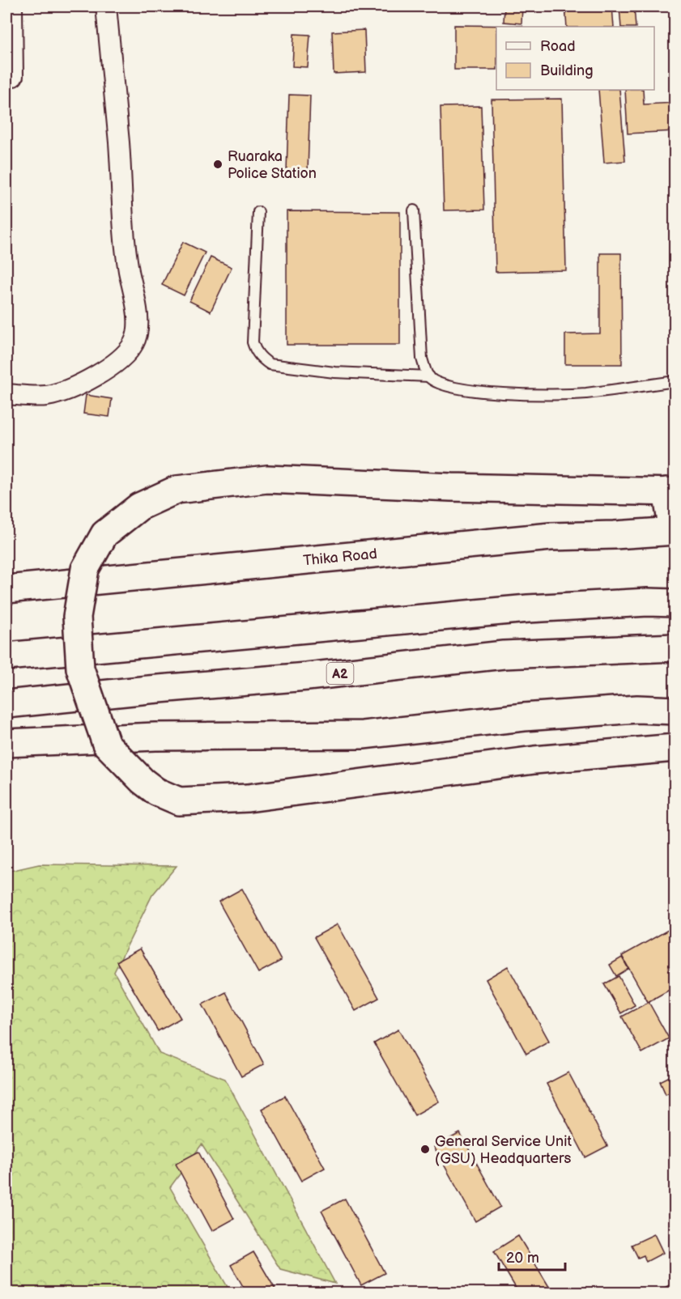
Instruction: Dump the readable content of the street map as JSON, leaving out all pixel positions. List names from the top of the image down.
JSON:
{
  "streets": {
    "main road": ["Thika Road", "A2"]
  },
  "places": ["Ruaraka Police Station", "General Service Unit (GSU) Headquarters"],
  "legend": ["Road", "Building"],
  "scale_bar": "20 m"
}
